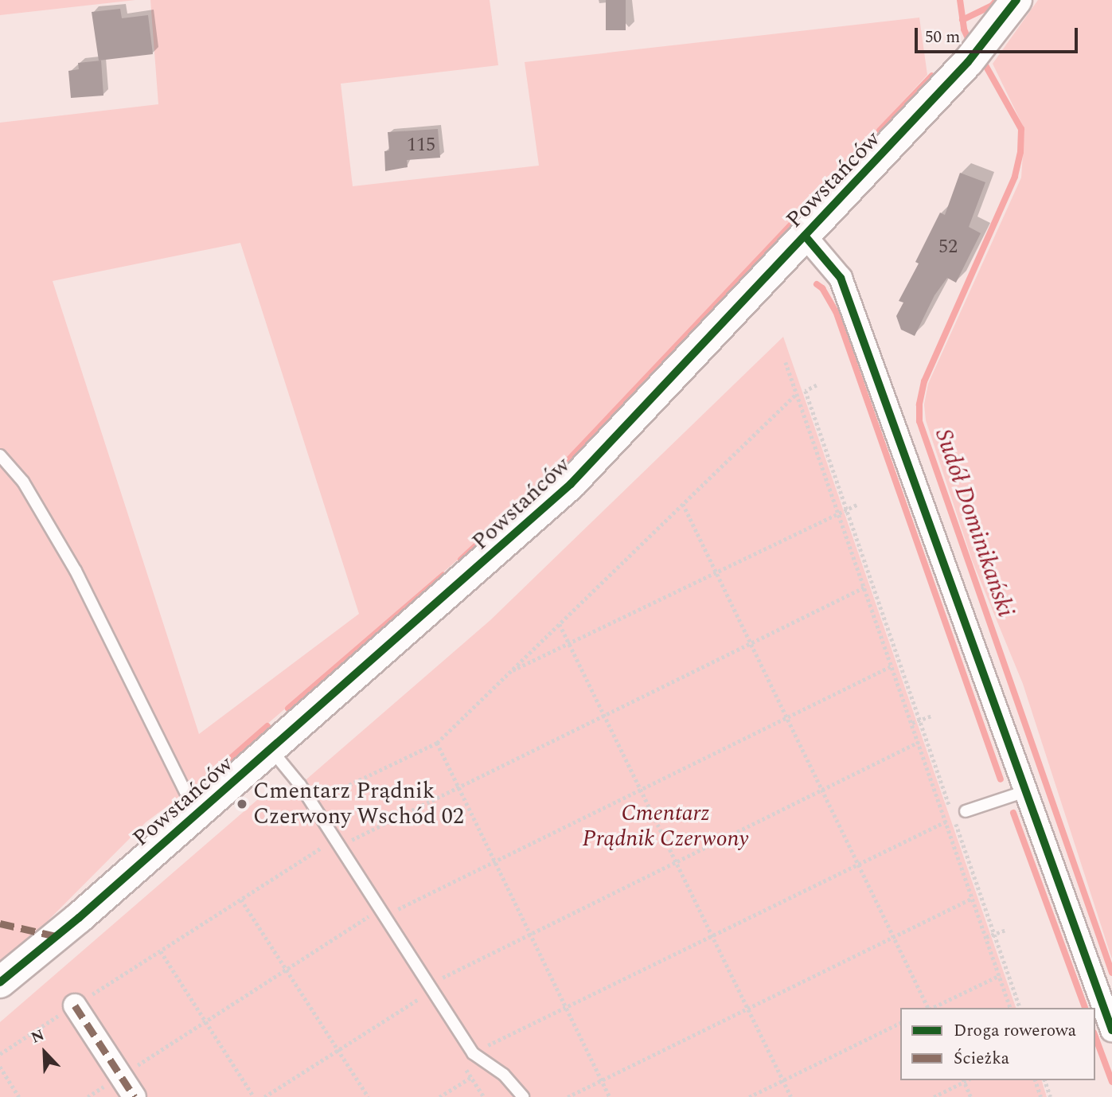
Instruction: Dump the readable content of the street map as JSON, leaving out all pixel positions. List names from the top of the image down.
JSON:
{
  "streets": {
    "street": ["Powstańców"]
  },
  "water": ["Sudół Dominikański"],
  "parks": ["Cmentarz Prądnik Czerwony"],
  "places": ["Cmentarz Prądnik Czerwony Wschód 02"],
  "house_numbers": ["115", "52"],
  "legend": ["Droga rowerowa", "Ścieżka"],
  "scale_bar": "50 m",
  "north": "top left"
}
